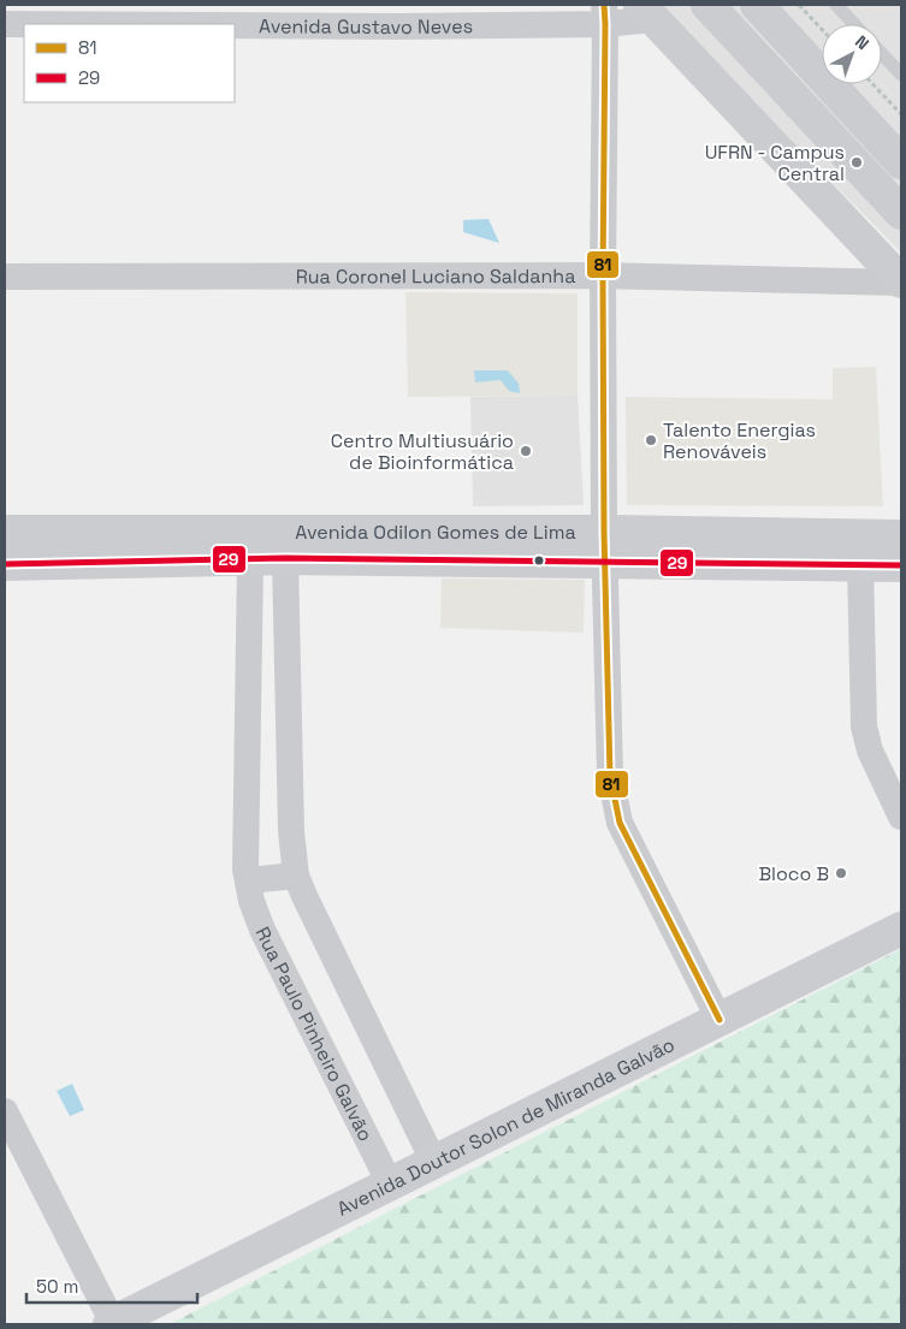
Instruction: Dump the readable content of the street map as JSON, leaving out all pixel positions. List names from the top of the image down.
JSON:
{
  "streets": {
    "main road": ["Avenida Odilon Gomes de Lima", "Avenida Doutor Solon de Miranda Galvão"],
    "street": ["Avenida Gustavo Neves", "Rua Coronel Luciano Saldanha", "Rua Paulo Pinheiro Galvão"]
  },
  "crossings": [
    ["Avenida Odilon Gomes de Lima", "Rua Paulo Pinheiro Galvão"],
    ["Rua Paulo Pinheiro Galvão", "Avenida Doutor Solon de Miranda Galvão"]
  ],
  "places": [
    "UFRN - Campus Central",
    "Talento Energias Renováveis",
    "Centro Multiusuário de Bioinformática",
    "Bloco B"
  ],
  "lines": ["transit line 81", "transit line 29"],
  "legend": ["81", "29"],
  "scale_bar": "50 m",
  "north": "top right"
}
